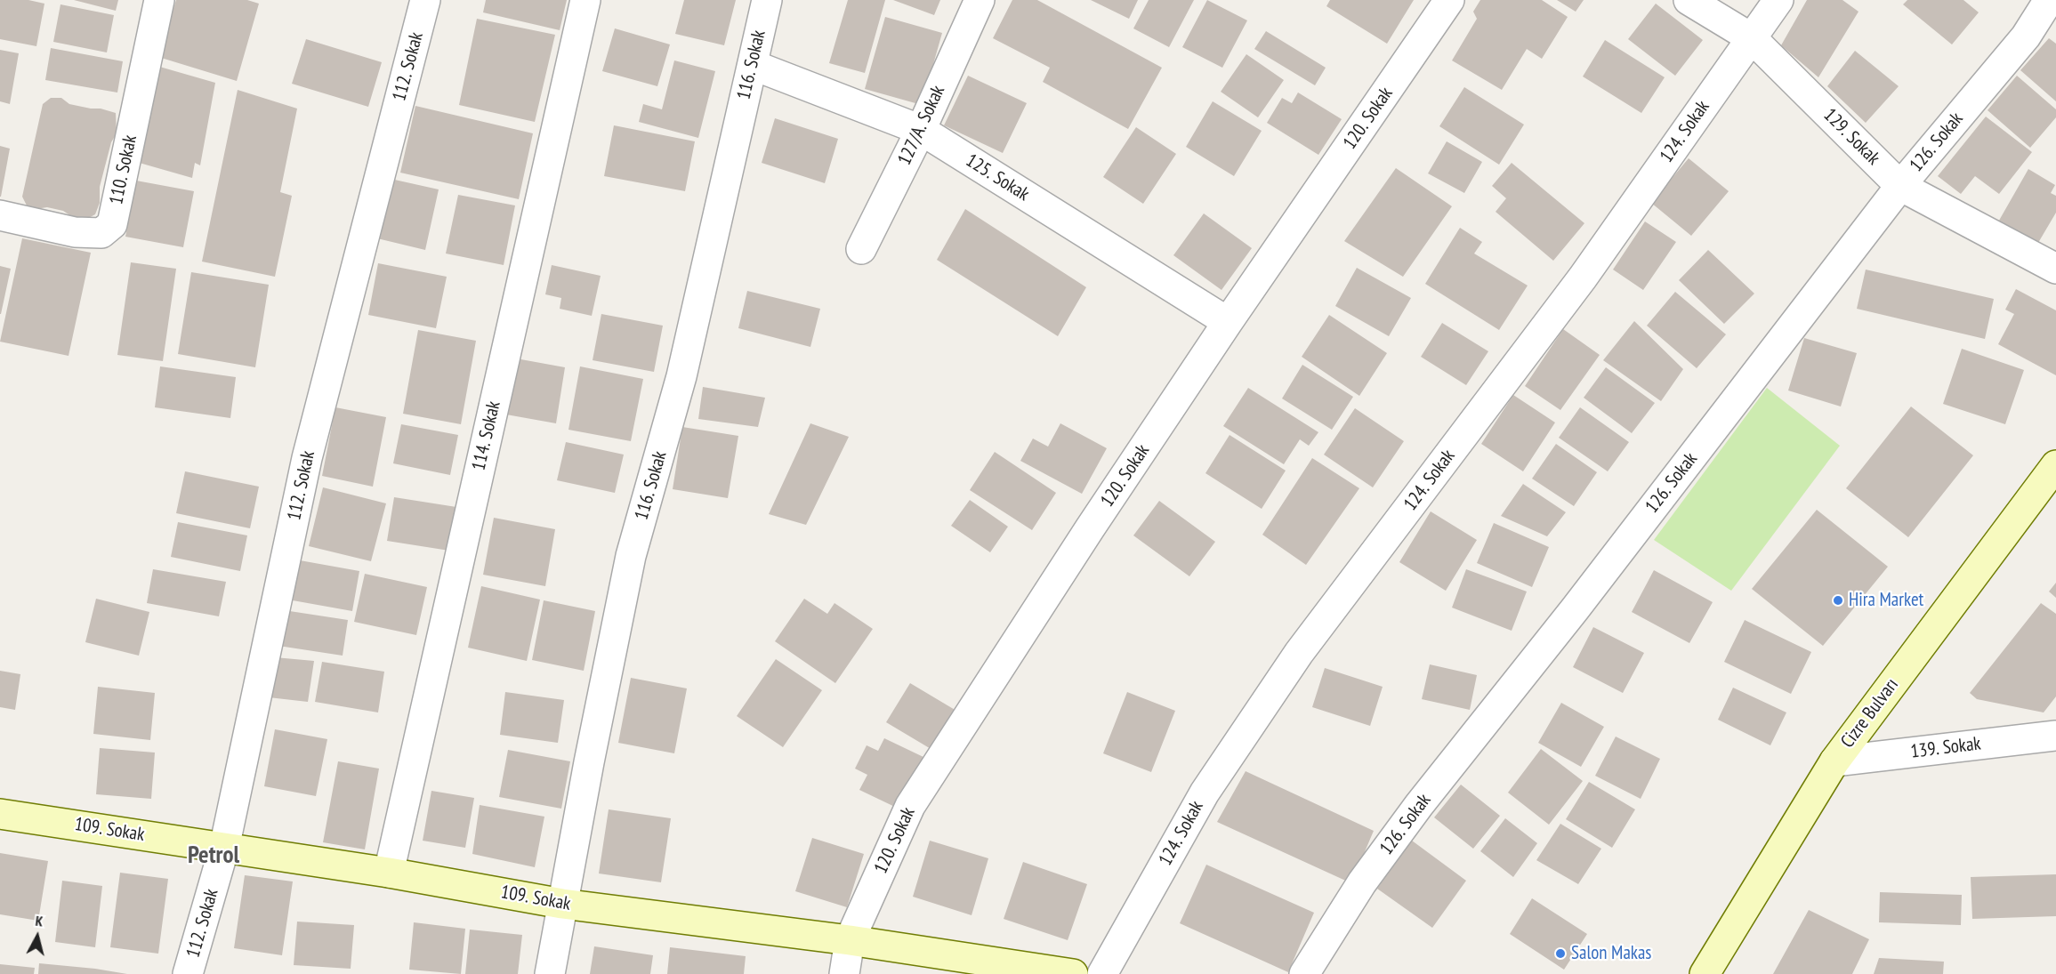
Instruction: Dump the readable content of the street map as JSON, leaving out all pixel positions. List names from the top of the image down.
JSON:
{
  "streets": {
    "street": [
      "116. Sokak",
      "112. Sokak",
      "120. Sokak",
      "127/A. Sokak",
      "124. Sokak",
      "129. Sokak",
      "126. Sokak",
      "110. Sokak",
      "125. Sokak",
      "114. Sokak",
      "Cizre Bulvarı",
      "139. Sokak",
      "109. Sokak"
    ]
  },
  "crossings": [
    ["116. Sokak", "125. Sokak"],
    ["116. Sokak", "109. Sokak"],
    ["112. Sokak", "109. Sokak"],
    ["120. Sokak", "125. Sokak"],
    ["120. Sokak", "109. Sokak"],
    ["127/A. Sokak", "125. Sokak"],
    ["124. Sokak", "129. Sokak"],
    ["129. Sokak", "126. Sokak"],
    ["114. Sokak", "109. Sokak"],
    ["Cizre Bulvarı", "139. Sokak"]
  ],
  "districts": ["Petrol"],
  "places": ["Hira Market", "Salon Makas"],
  "north": "top"
}
